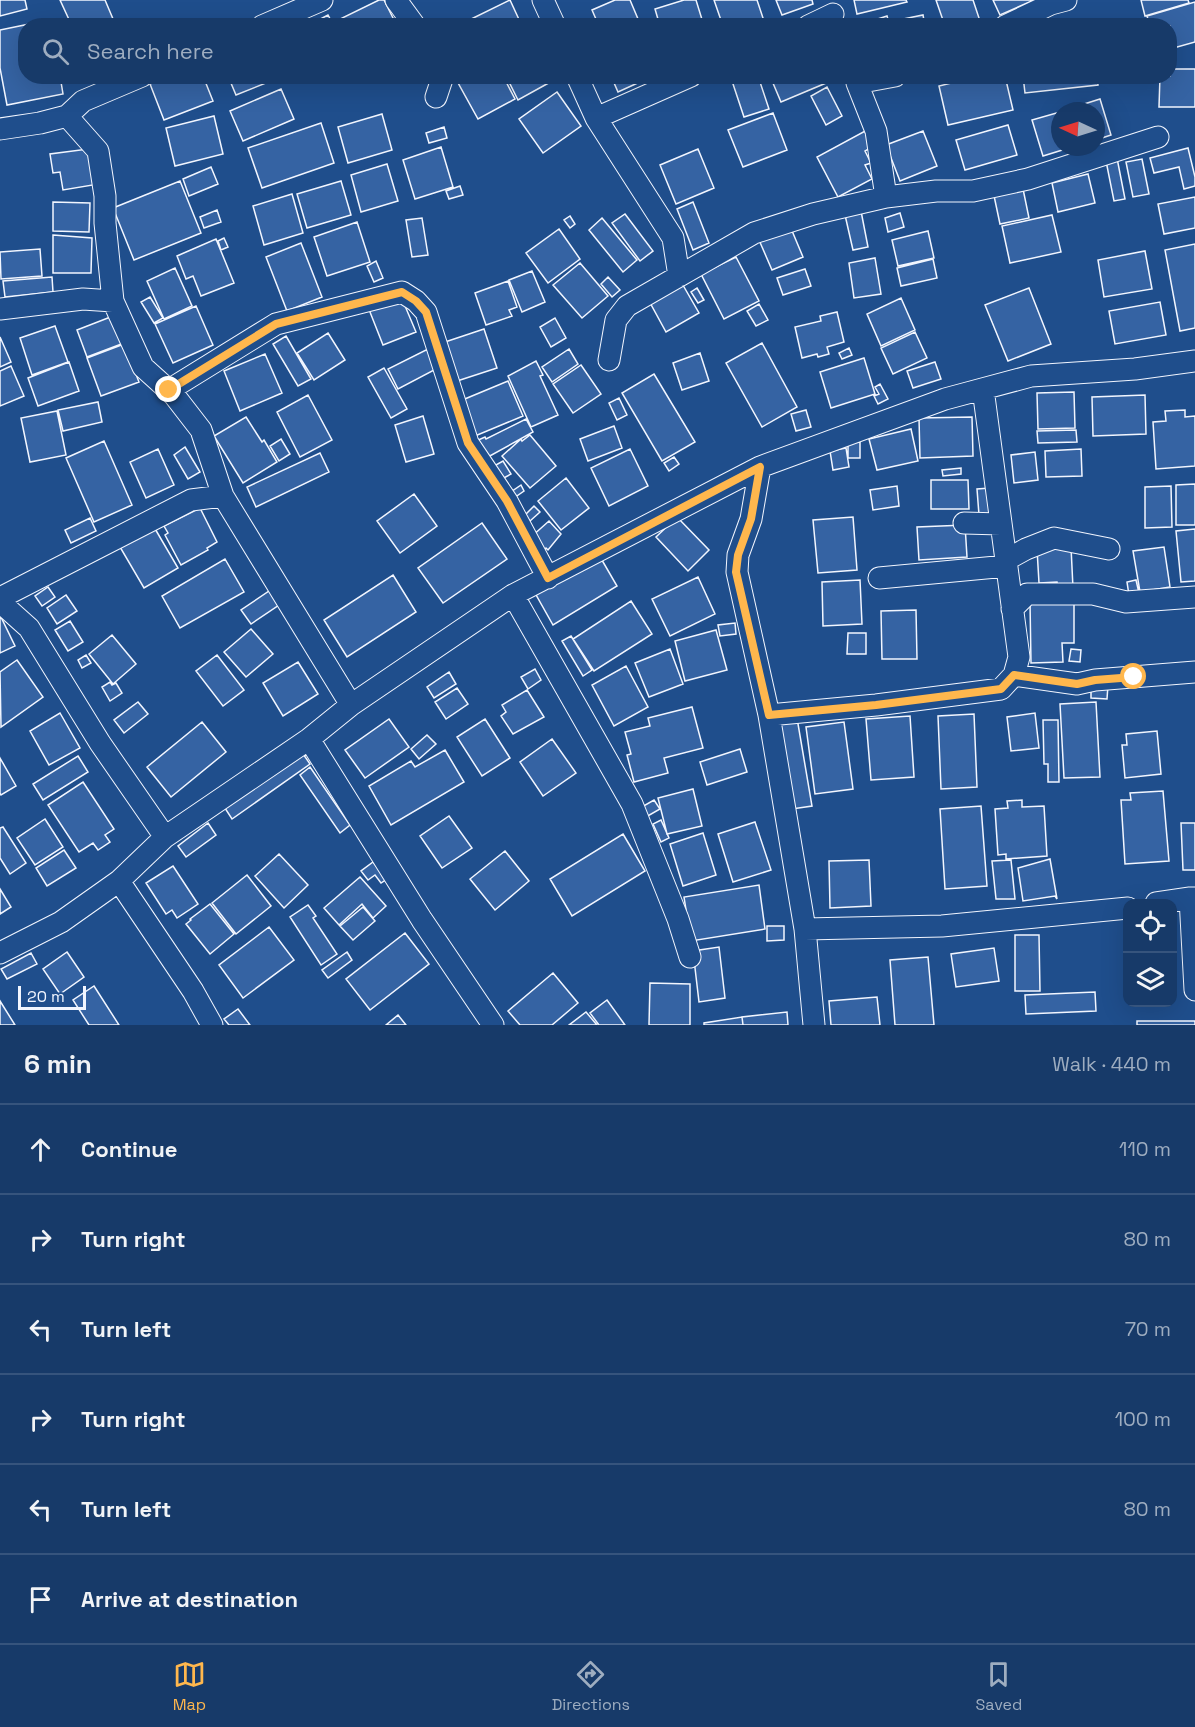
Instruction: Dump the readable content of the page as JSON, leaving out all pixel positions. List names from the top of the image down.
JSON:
{
  "scale_bar": "20 m",
  "north": "left",
  "page": {
    "search": "Search here",
    "scale": "20 m",
    "heading": ["6 min", "Walk · 440 m"],
    "list": [
      ["Continue", "110 m"],
      ["Turn right", "80 m"],
      ["Turn left", "70 m"],
      ["Turn right", "100 m"],
      ["Turn left", "80 m"],
      "Arrive at destination"
    ],
    "nav": ["Map", "Directions", "Saved"]
  }
}
